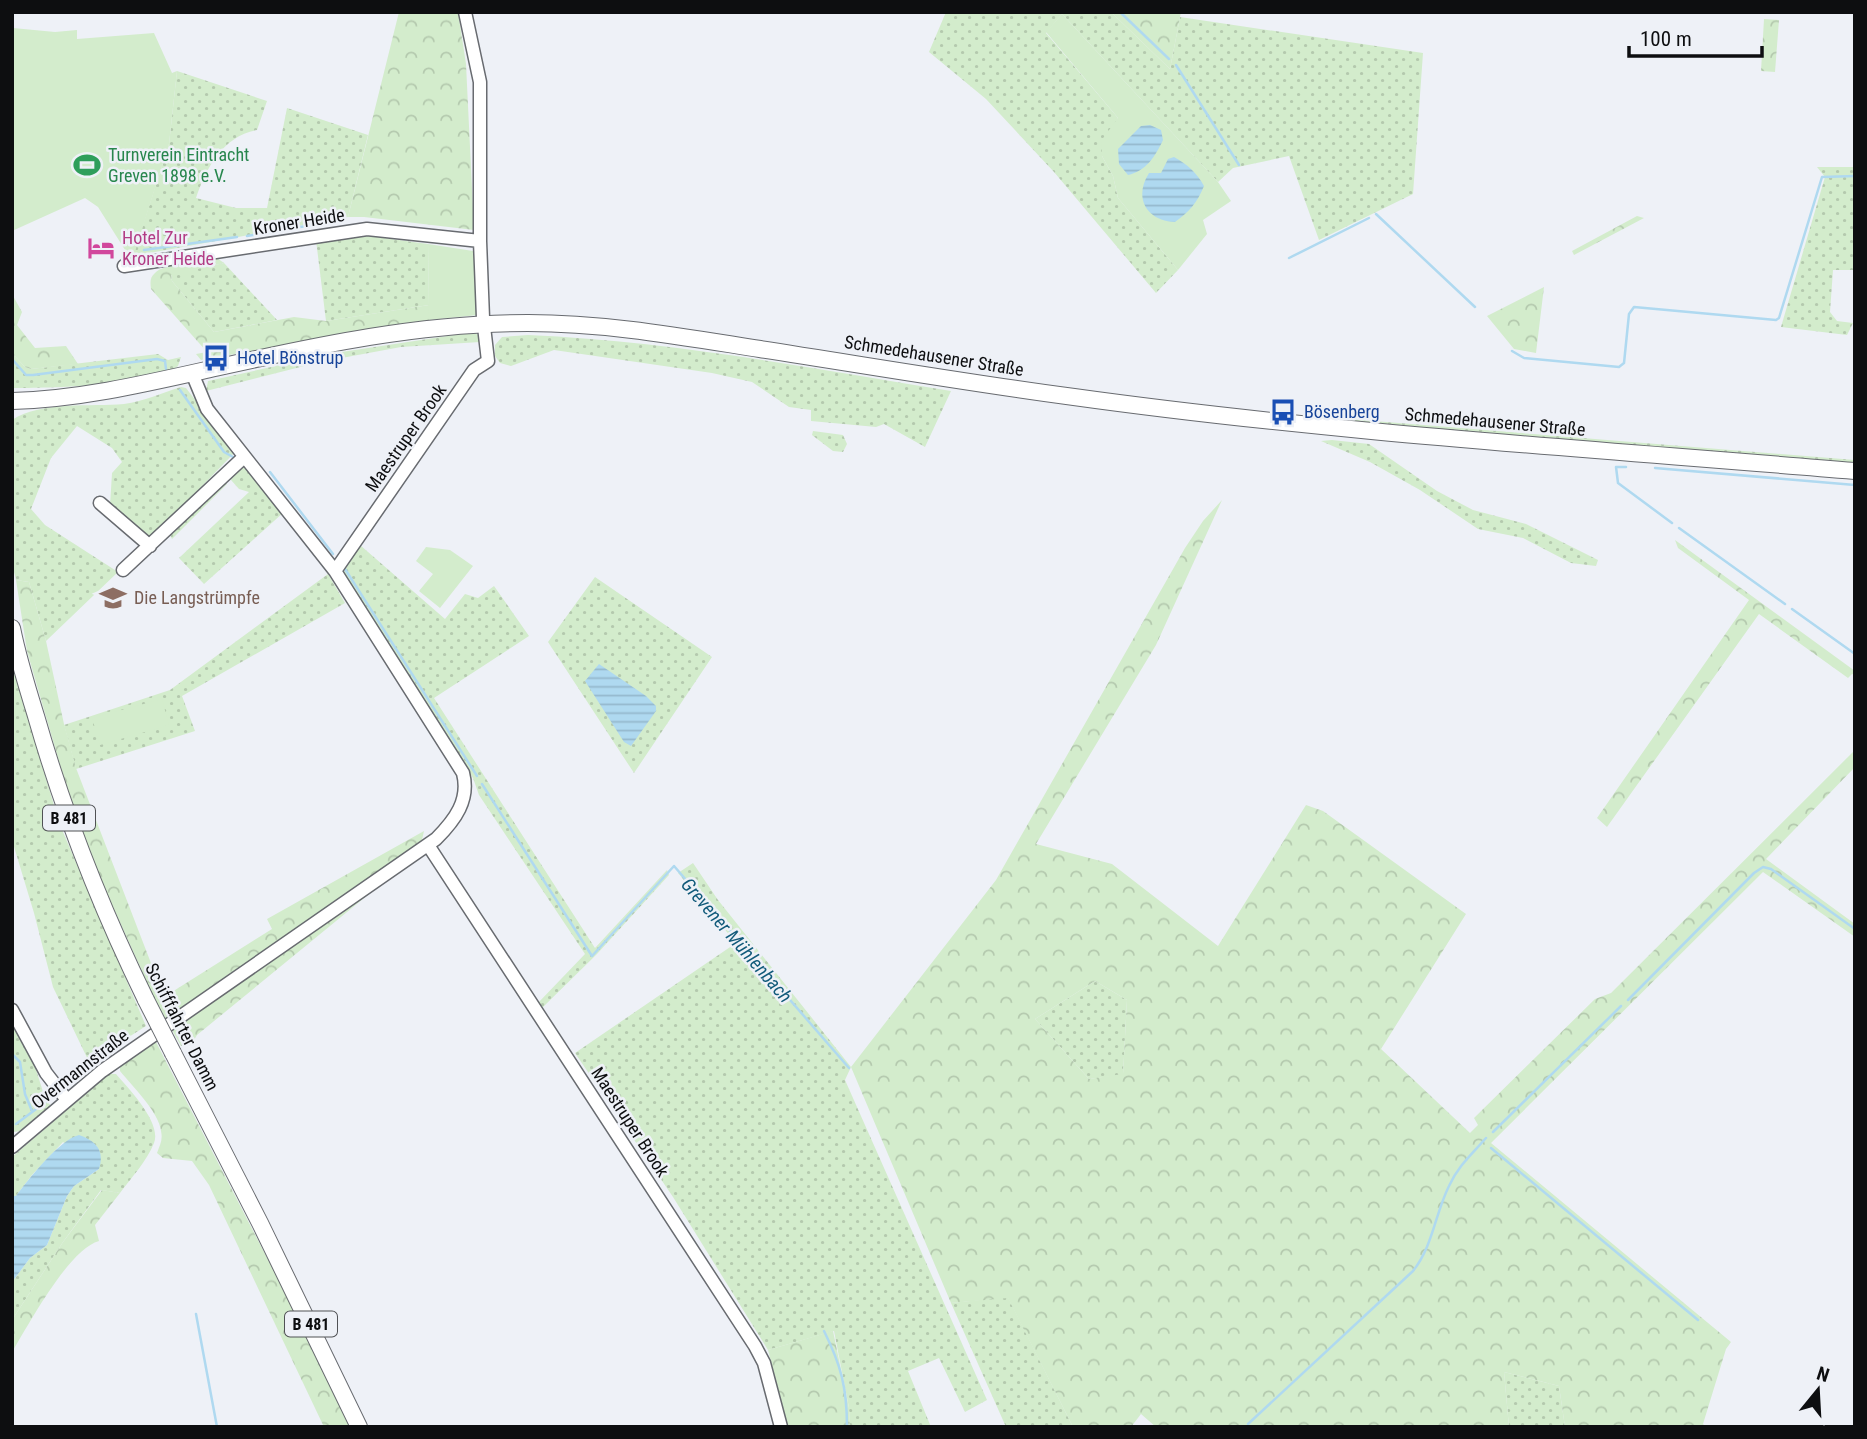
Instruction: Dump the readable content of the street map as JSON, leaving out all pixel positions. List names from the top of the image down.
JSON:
{
  "streets": {
    "main road": ["Schmedehausener Straße", "B 481", "Schifffahrter Damm"],
    "street": ["Kroner Heide", "Maestruper Brook", "Overmannstraße"]
  },
  "crossings": [
    ["Schmedehausener Straße", "Maestruper Brook"],
    ["Maestruper Brook", "Overmannstraße"]
  ],
  "water": ["Grevener Mühlenbach"],
  "places": {
    "sports": ["Turnverein Eintracht Greven 1898 e.V."],
    "hotel": ["Hotel Zur Kroner Heide"],
    "bus stop": ["Hotel Bönstrup", "Bösenberg"],
    "school or university": ["Die Langstrümpfe"]
  },
  "scale_bar": "100 m",
  "north": "top"
}
